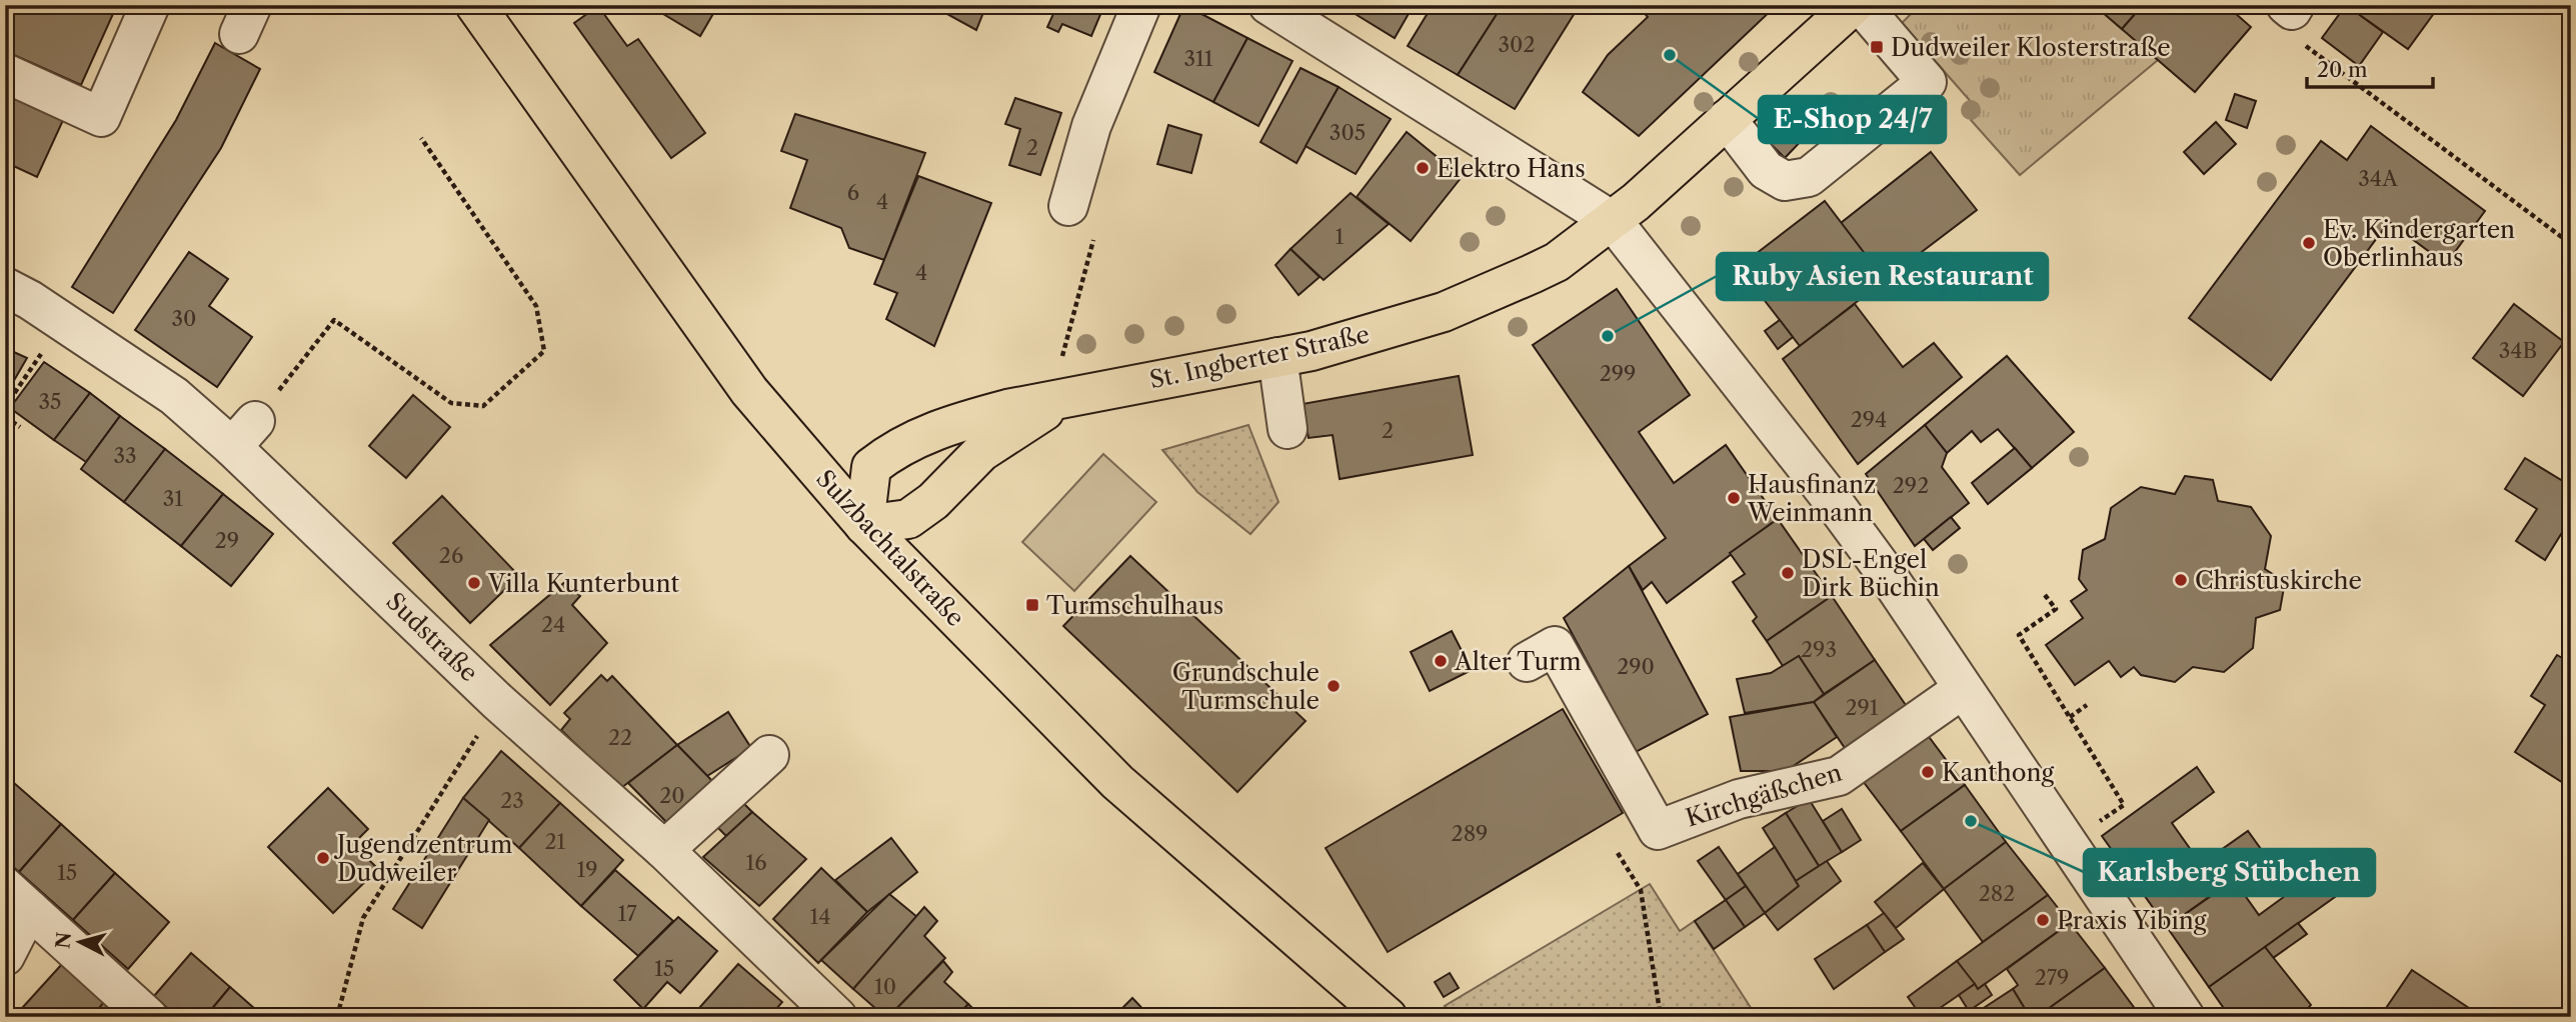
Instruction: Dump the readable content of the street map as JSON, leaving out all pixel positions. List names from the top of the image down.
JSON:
{
  "streets": {
    "main road": ["St. Ingberter Straße", "Sulzbachtalstraße"],
    "street": ["Sudstraße", "Kirchgäßchen"]
  },
  "crossings": [
    ["St. Ingberter Straße", "Sulzbachtalstraße"]
  ],
  "places": {
    "transit": ["Dudweiler Klosterstraße", "Turmschulhaus"],
    "other": [
      "E-Shop 24/7",
      "Elektro Hans",
      "Ev. Kindergarten Oberlinhaus",
      "Ruby Asien Restaurant",
      "Hausfinanz Weinmann",
      "DSL-Engel Dirk Büchin",
      "Christuskirche",
      "Villa Kunterbunt",
      "Alter Turm",
      "Grundschule Turmschule",
      "Kanthong",
      "Karlsberg Stübchen",
      "Jugendzentrum Dudweiler",
      "Praxis Yibing"
    ]
  },
  "house_numbers": [
    "302",
    "311",
    "305",
    "2",
    "34A",
    "6",
    "4",
    "1",
    "4",
    "30",
    "34B",
    "299",
    "35",
    "294",
    "2",
    "33",
    "292",
    "31",
    "29",
    "26",
    "24",
    "293",
    "290",
    "291",
    "22",
    "20",
    "23",
    "289",
    "21",
    "16",
    "19",
    "15",
    "282",
    "17",
    "14",
    "15",
    "279",
    "10"
  ],
  "scale_bar": "20 m",
  "north": "left"
}
